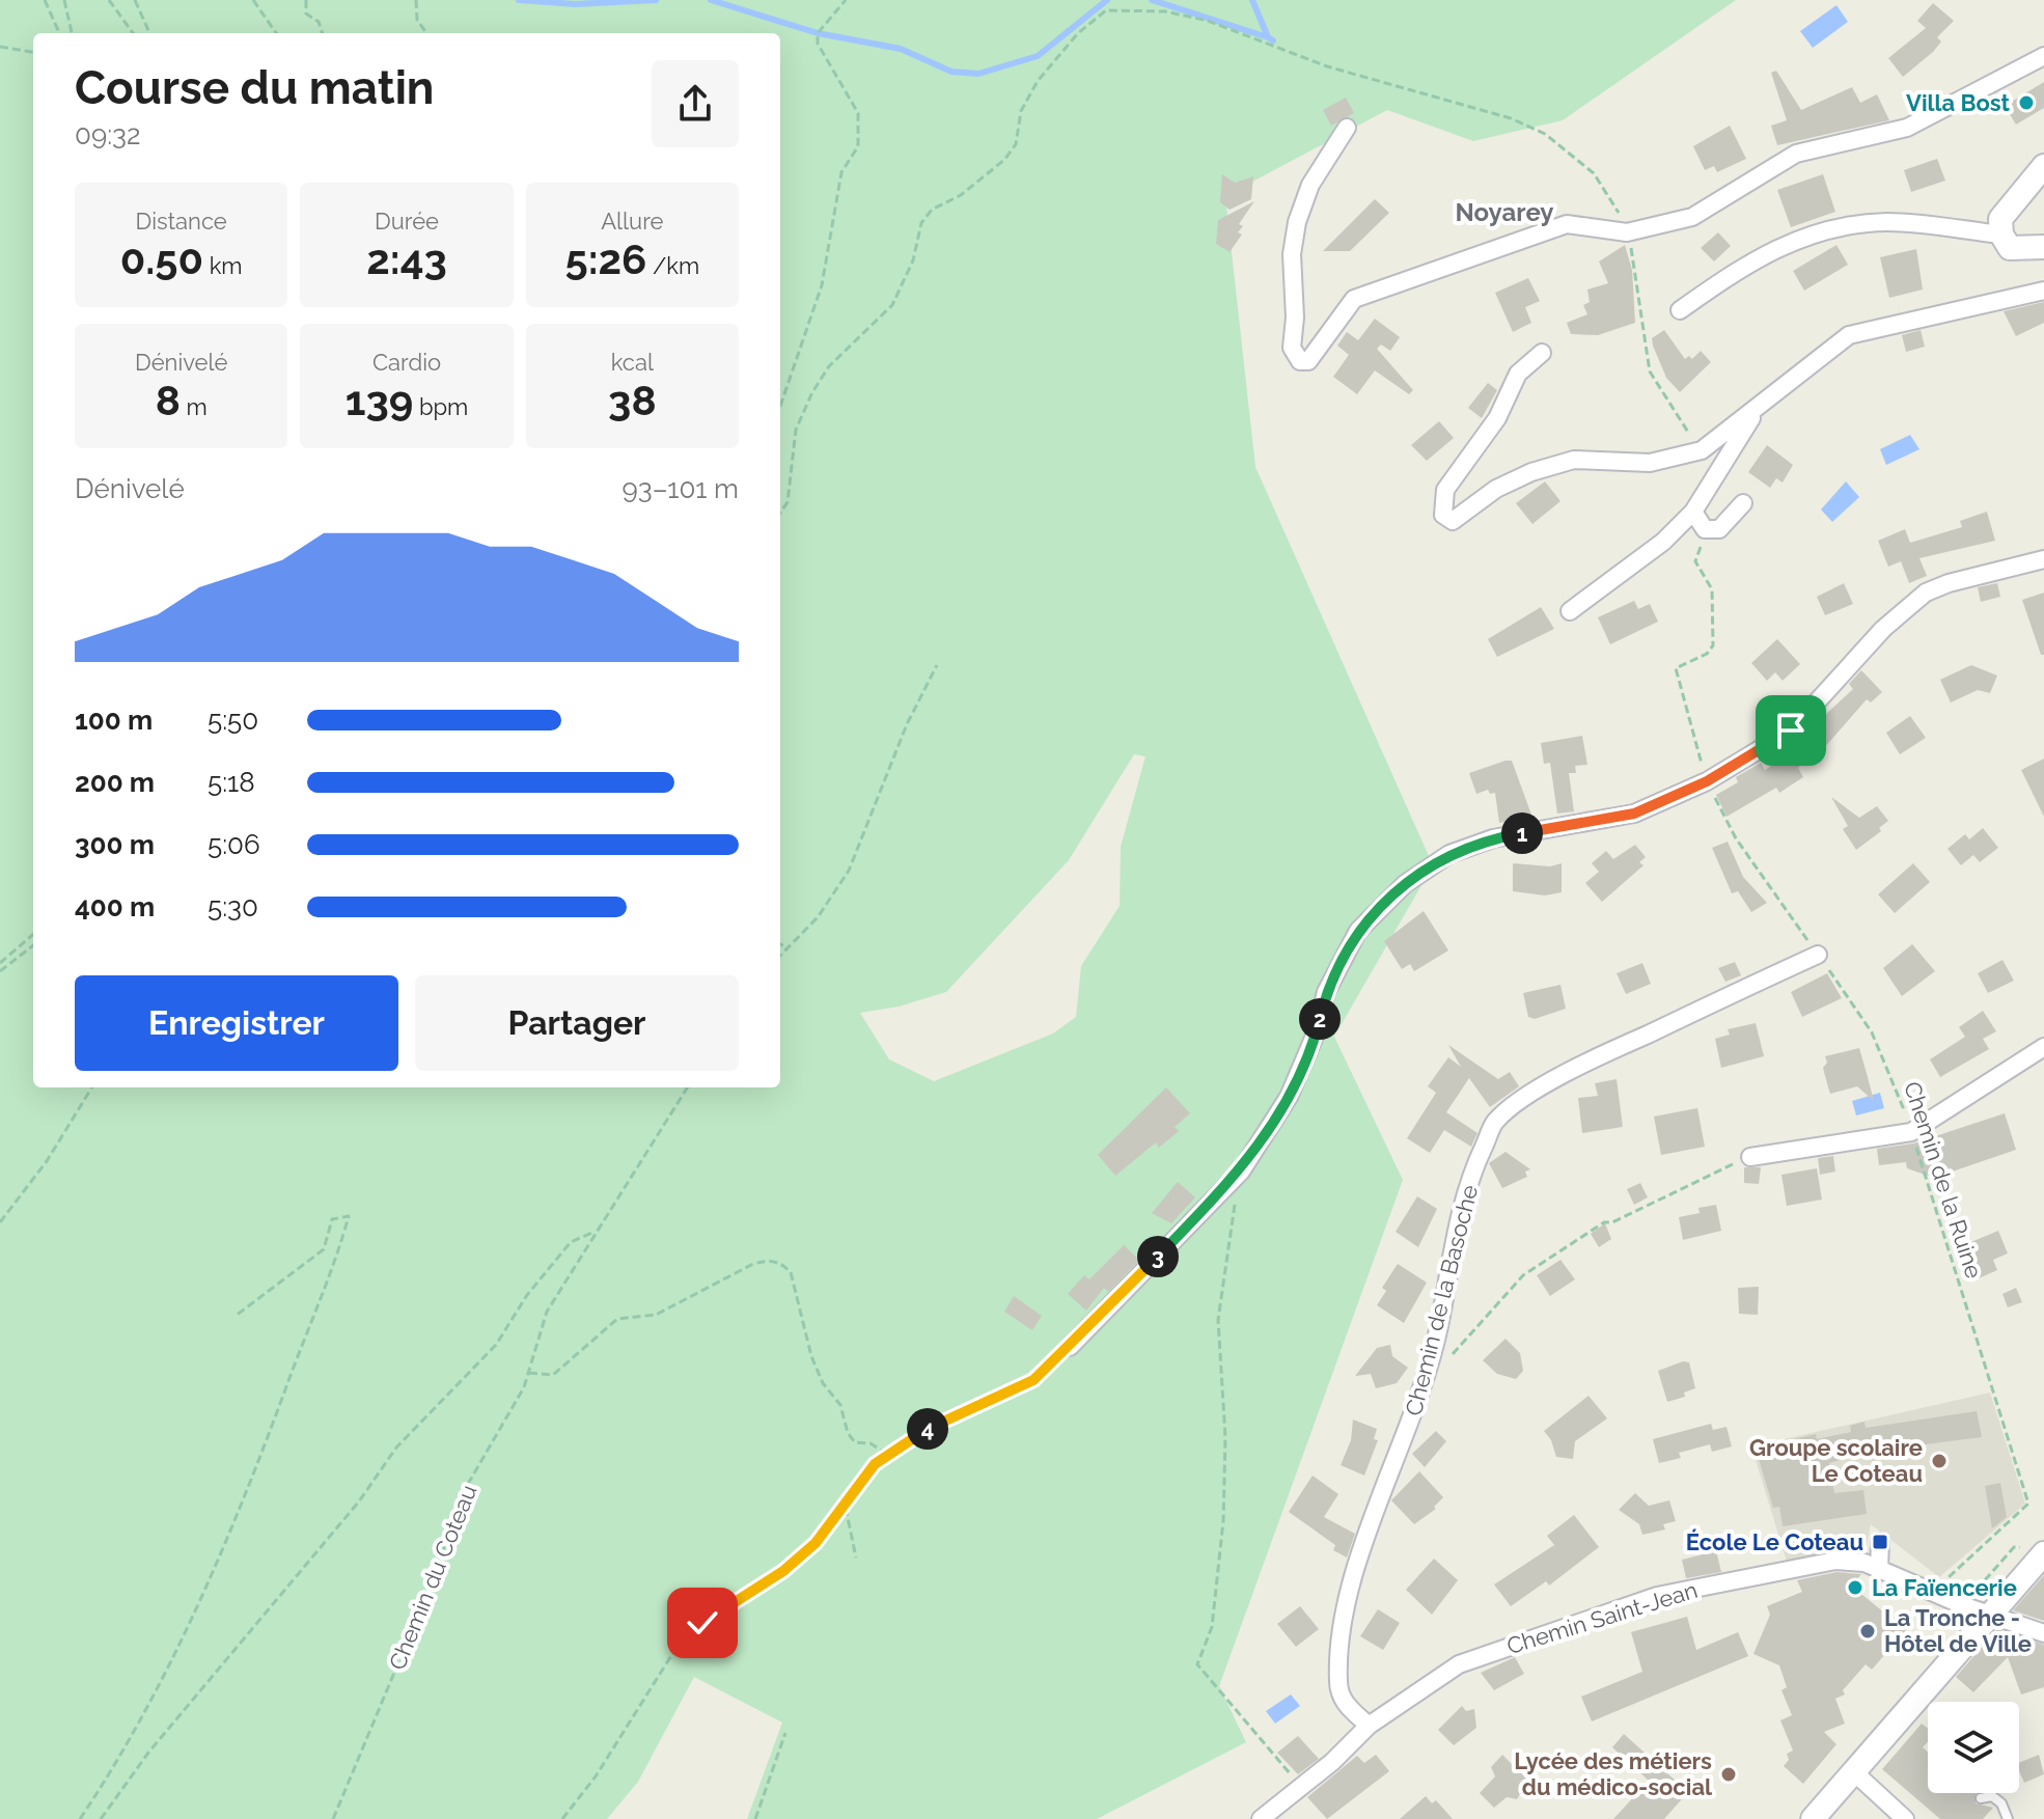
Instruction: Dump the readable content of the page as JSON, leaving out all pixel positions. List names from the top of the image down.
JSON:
{
  "streets": {
    "street": ["Chemin de la Basoche", "Chemin Saint-Jean"],
    "path": ["Chemin de la Ruine", "Chemin du Coteau"]
  },
  "crossings": [
    ["Chemin de la Ruine", "Chemin de la Basoche"],
    ["Chemin de la Ruine", "Chemin Saint-Jean"],
    ["Chemin de la Basoche", "Chemin Saint-Jean"]
  ],
  "districts": ["Noyarey"],
  "places": {
    "other": [
      "Villa Bost",
      "Groupe scolaire Le Coteau",
      "La Faïencerie",
      "La Tronche - Hôtel de Ville",
      "Lycée des métiers du médico-social"
    ],
    "transit": ["École Le Coteau"]
  },
  "page": {
    "heading": ["Course du matin", "09:32"],
    "stats": [
      ["Distance", "0.50 km"],
      ["Durée", "2:43"],
      ["Allure", "5:26 /km"],
      ["Dénivelé", "8 m"],
      ["Cardio", "139 bpm"],
      ["kcal", "38"]
    ],
    "chart": ["Dénivelé", "93–101 m"],
    "list": [
      {
        "name": "100 m",
        "note": "5:50"
      },
      {
        "name": "200 m",
        "note": "5:18"
      },
      {
        "name": "300 m",
        "note": "5:06"
      },
      {
        "name": "400 m",
        "note": "5:30"
      }
    ],
    "pins": [
      "1",
      "2",
      "3",
      "4"
    ],
    "buttons": ["Enregistrer", "Partager"]
  }
}
